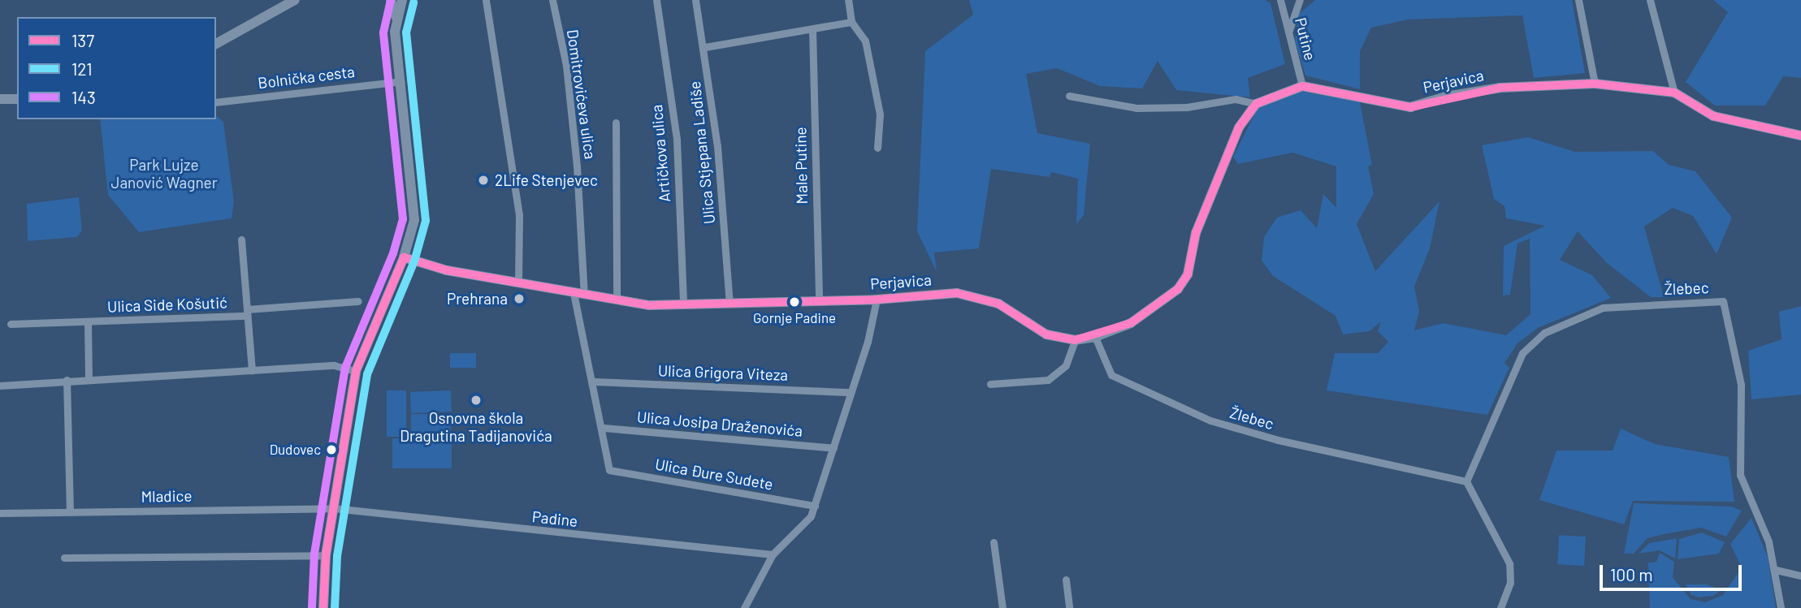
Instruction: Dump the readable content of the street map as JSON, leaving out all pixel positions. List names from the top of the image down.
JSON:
{
  "streets": {
    "street": [
      "Putine",
      "Bolnička cesta",
      "Perjavica",
      "Domitrovićeva ulica",
      "Ulica Stjepana Ladiše",
      "Artičkova ulica",
      "Male Putine",
      "Žlebec",
      "Ulica Side Košutić",
      "Ulica Grigora Viteza",
      "Ulica Josipa Draženovića",
      "Ulica Đure Sudete",
      "Mladice",
      "Padine"
    ]
  },
  "crossings": [
    ["Putine", "Perjavica"],
    ["Perjavica", "Domitrovićeva ulica"],
    ["Perjavica", "Ulica Stjepana Ladiše"],
    ["Perjavica", "Artičkova ulica"],
    ["Perjavica", "Male Putine"],
    ["Perjavica", "Žlebec"],
    ["Domitrovićeva ulica", "Ulica Grigora Viteza"],
    ["Domitrovićeva ulica", "Ulica Josipa Draženovića"],
    ["Domitrovićeva ulica", "Ulica Đure Sudete"],
    ["Mladice", "Padine"]
  ],
  "parks": ["Park Lujze Janović Wagner"],
  "places": [
    "2Life Stenjevec",
    "Prehrana",
    "Gornje Padine",
    "Osnovna škola Dragutina Tadijanovića",
    "Dudovec"
  ],
  "lines": ["transit line 143", "transit line 121", "transit line 137"],
  "legend": ["137", "121", "143"],
  "scale_bar": "100 m"
}
